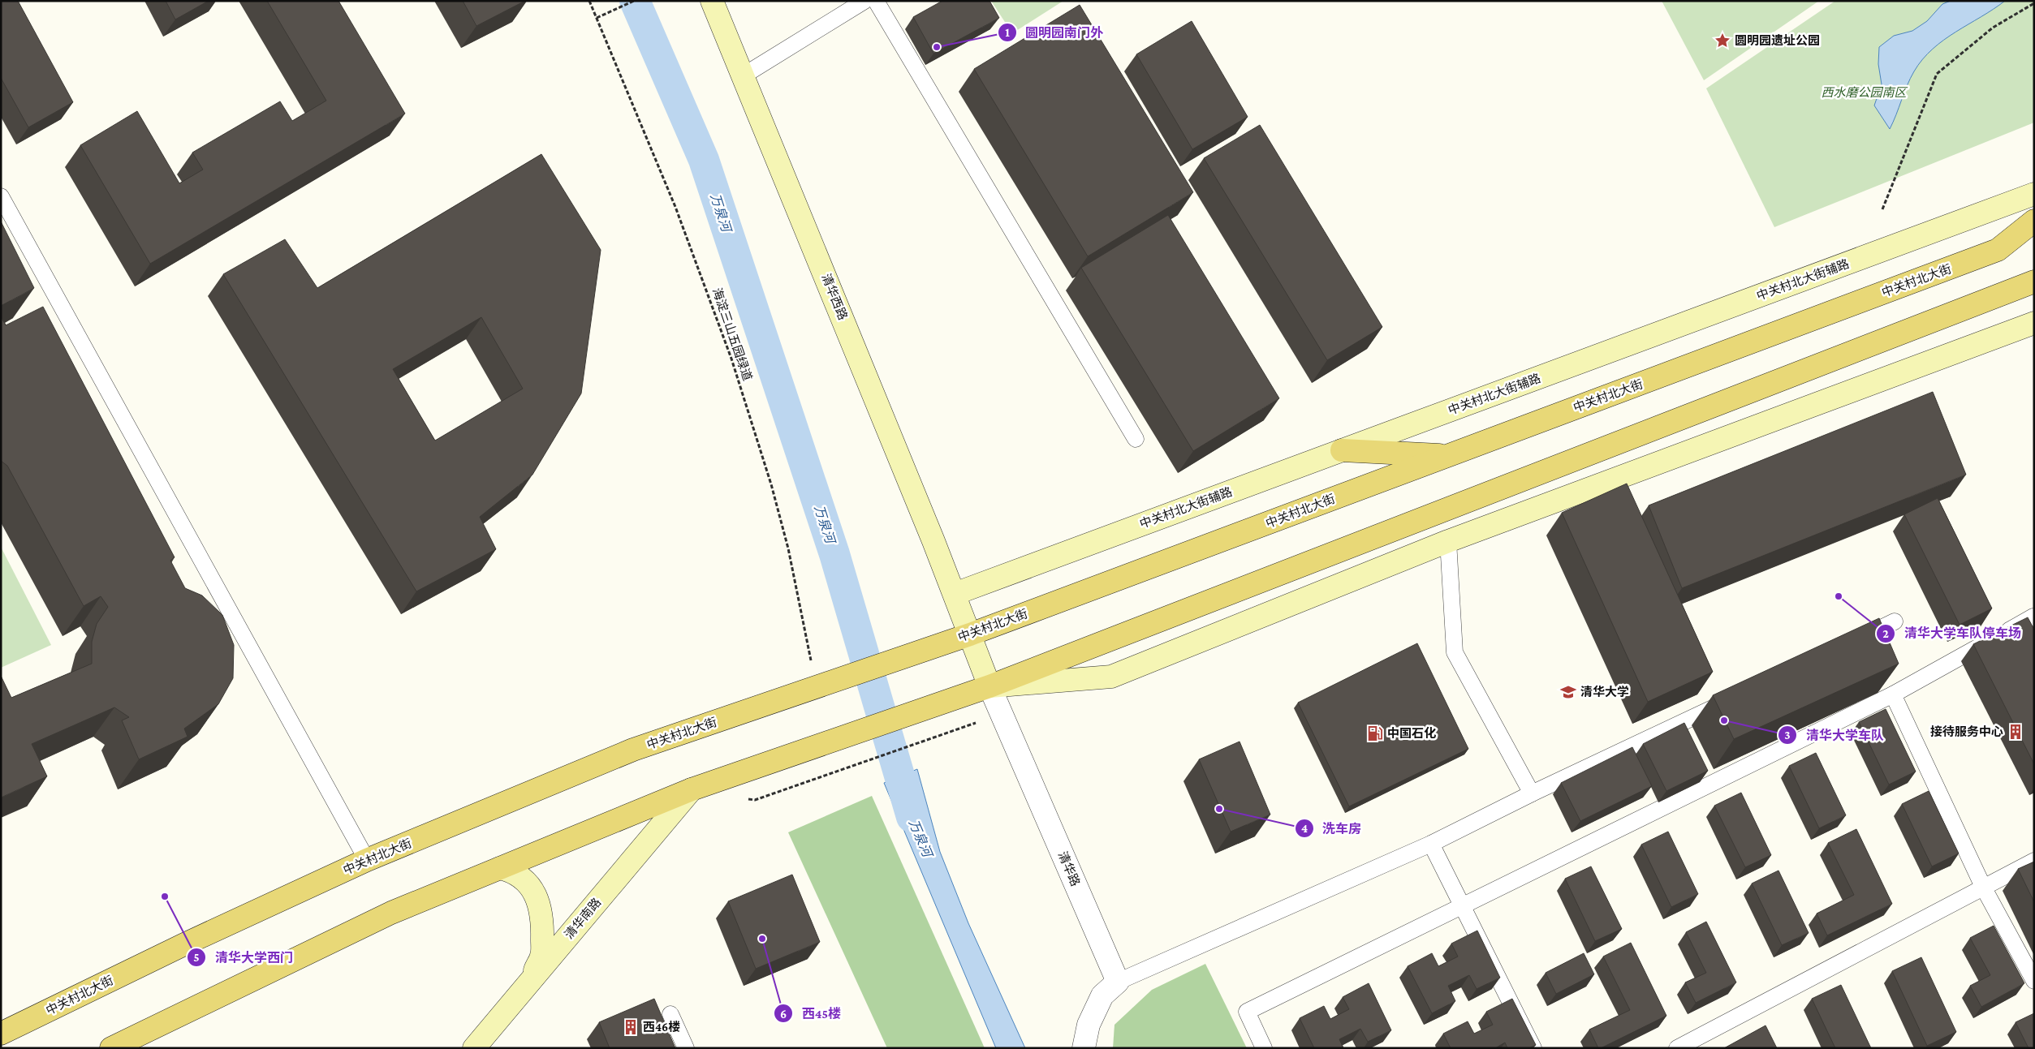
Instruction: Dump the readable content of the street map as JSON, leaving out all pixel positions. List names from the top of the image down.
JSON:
{
  "streets": {
    "main road": ["中关村北大街"],
    "street": [
      "中关村北大街辅路",
      "清华西路",
      "清华路",
      "清华南路"
    ],
    "path": ["海淀三山五园绿道"]
  },
  "crossings": [
    ["中关村北大街辅路", "清华西路"],
    ["中关村北大街", "清华西路"],
    ["中关村北大街", "海淀三山五园绿道"],
    ["清华西路", "清华路"]
  ],
  "water": ["万泉河"],
  "parks": ["西水磨公园南区"],
  "places": {
    "place": ["圆明园遗址公园"],
    "other": [
      "圆明园南门外",
      "清华大学车队停车场",
      "清华大学车队",
      "洗车房",
      "清华大学西门",
      "西45楼"
    ],
    "school or university": ["清华大学"],
    "building": ["接待服务中心", "西46楼"],
    "fuel station": ["中国石化"]
  }
}
